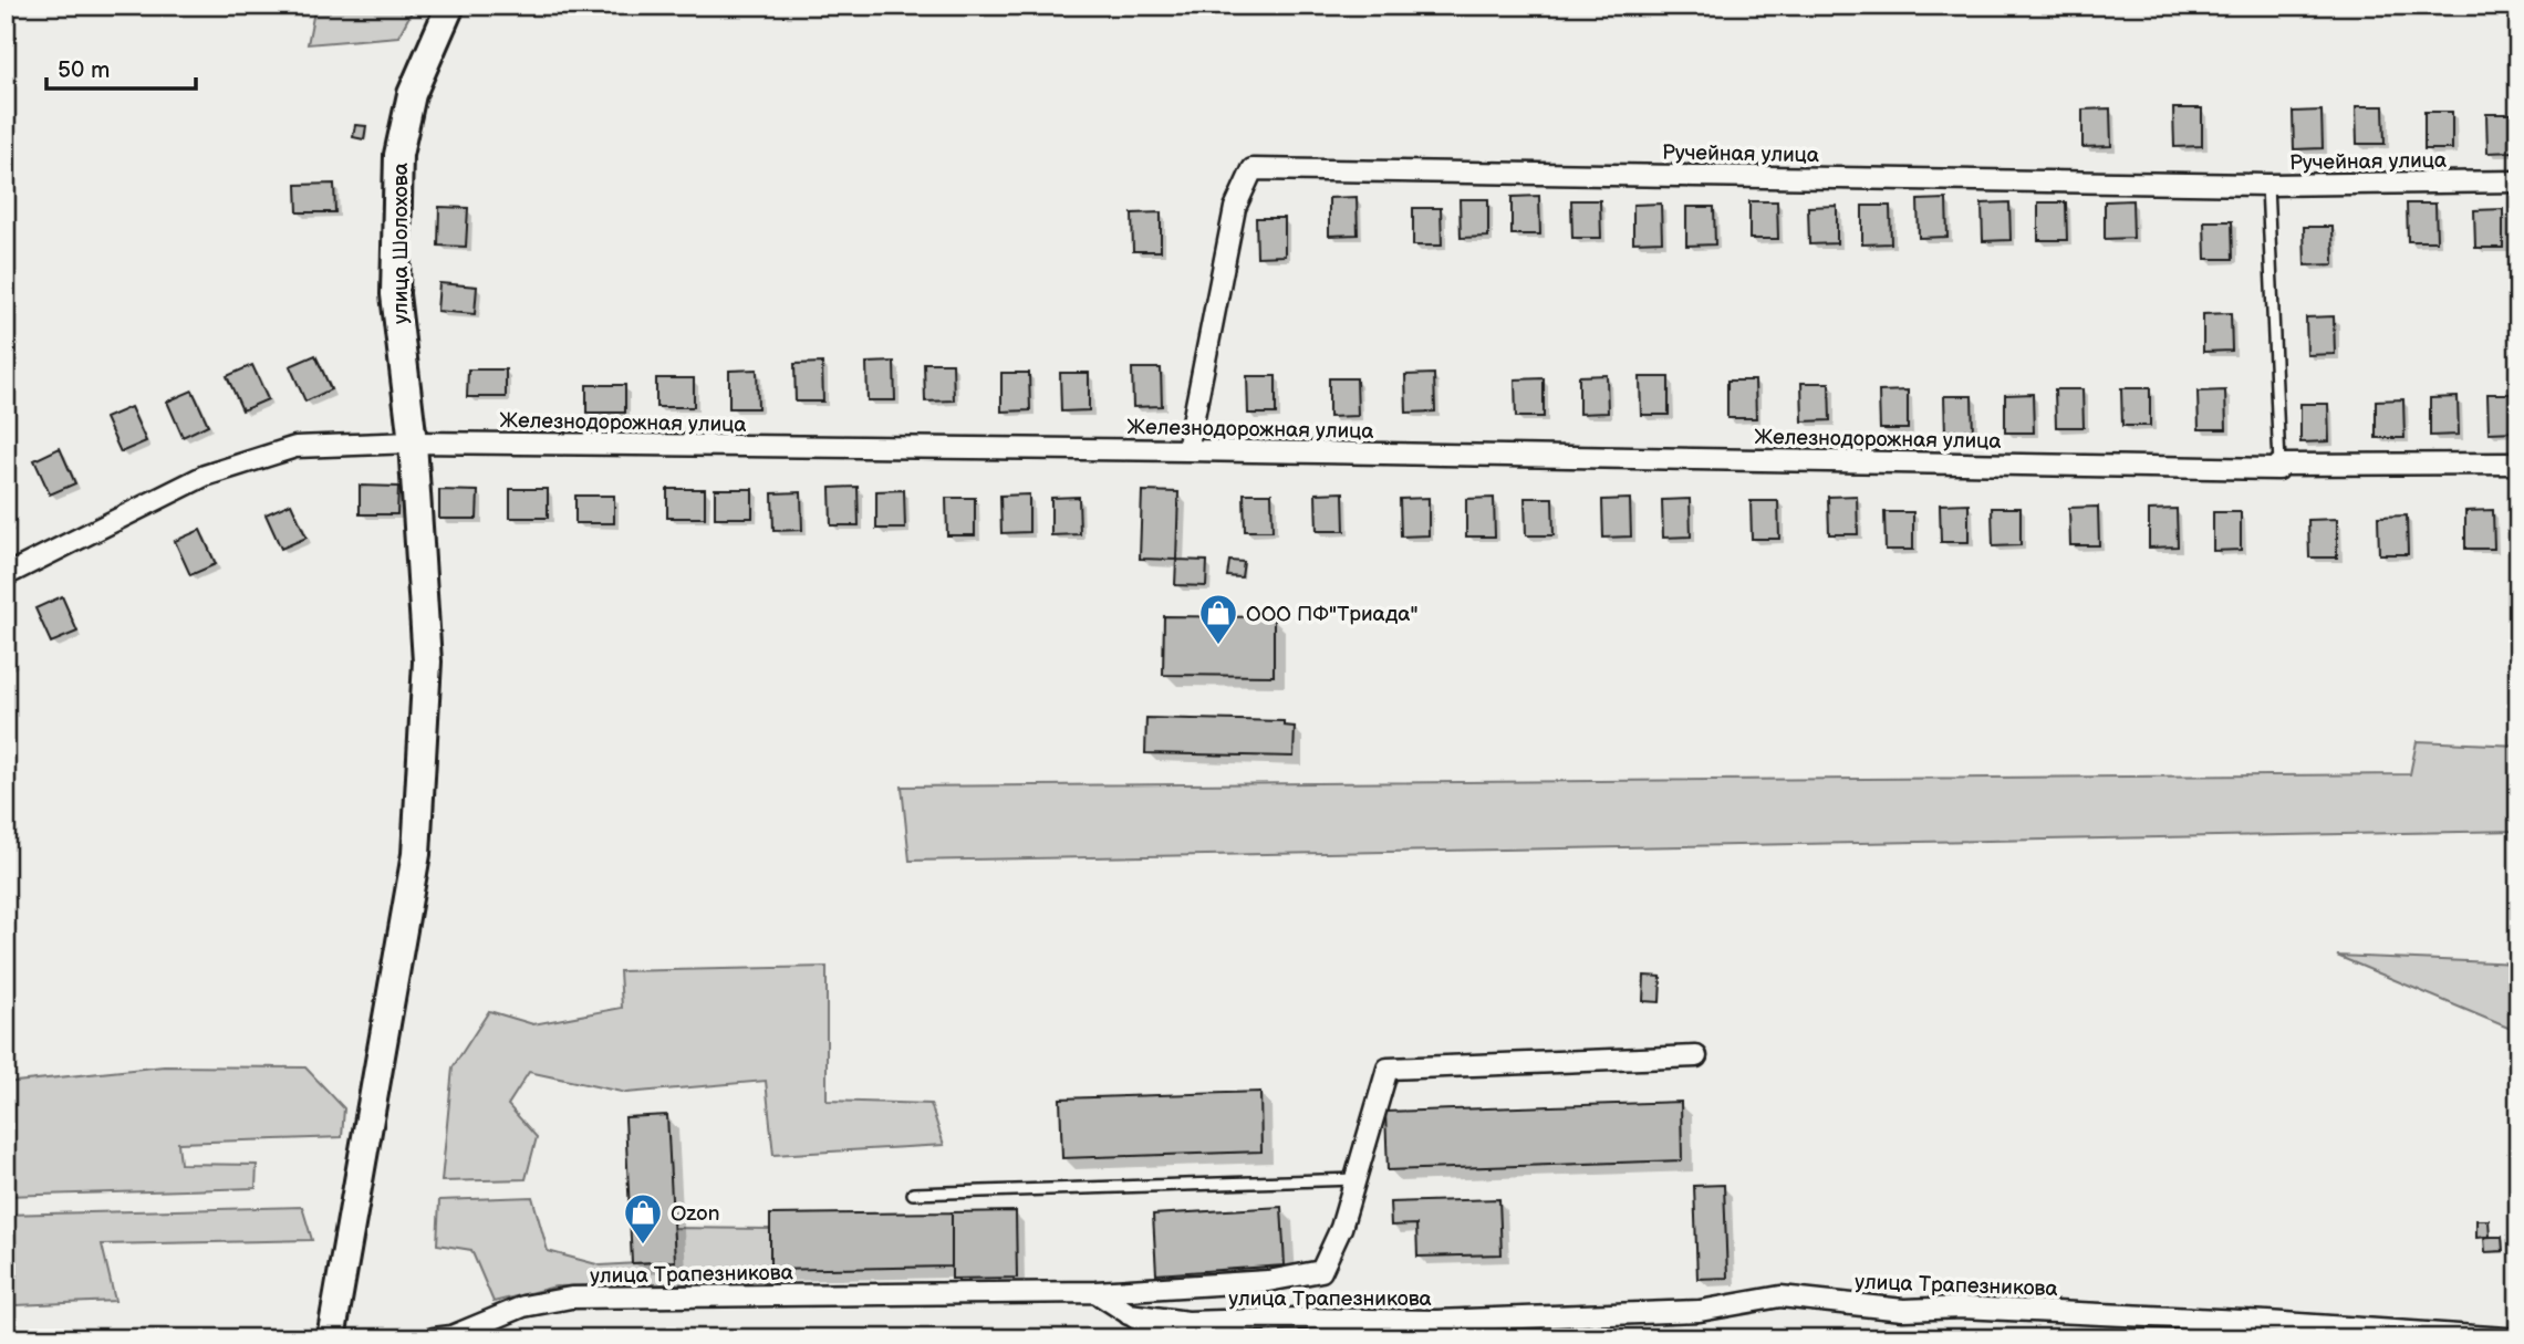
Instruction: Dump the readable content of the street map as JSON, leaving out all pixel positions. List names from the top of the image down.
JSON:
{
  "streets": {
    "street": [
      "Ручейная улица",
      "улица Шолохова",
      "Железнодорожная улица",
      "улица Трапезникова"
    ]
  },
  "crossings": [
    ["Ручейная улица", "Железнодорожная улица"],
    ["улица Шолохова", "Железнодорожная улица"]
  ],
  "places": {
    "shop": ["ООО ПФ\"Триада\"", "Ozon"]
  },
  "scale_bar": "50 m"
}
